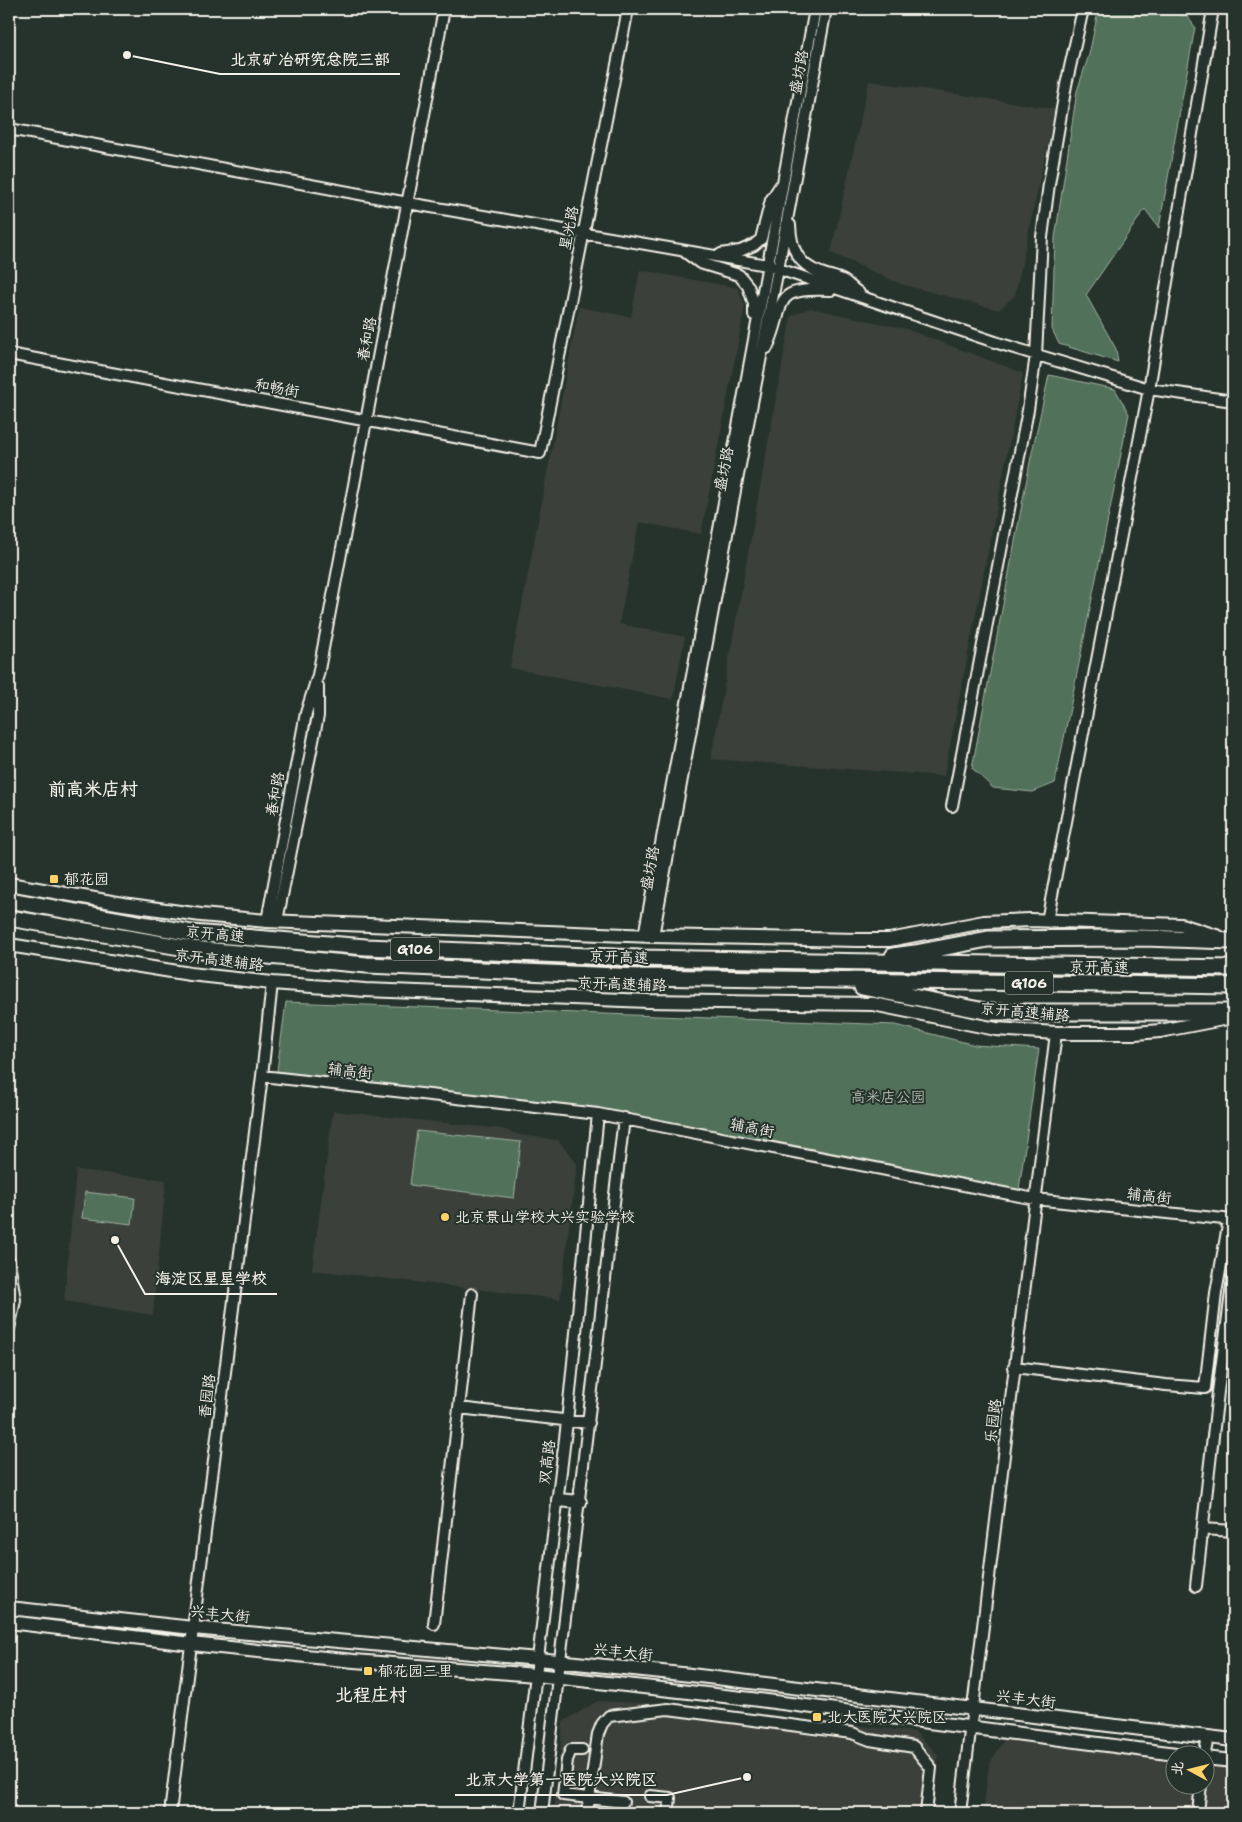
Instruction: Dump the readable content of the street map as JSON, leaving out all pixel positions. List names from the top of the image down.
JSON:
{
  "streets": {
    "highway": ["京开高速", "G106"],
    "main road": ["京开高速辅路", "兴丰大街"],
    "street": [
      "盛坊路",
      "星光路",
      "春和路",
      "和畅街",
      "辅高街",
      "香园路",
      "乐园路",
      "双高路"
    ]
  },
  "crossings": [
    ["星光路", "和畅街"],
    ["春和路", "和畅街"],
    ["京开高速辅路", "香园路"],
    ["京开高速辅路", "乐园路"],
    ["辅高街", "香园路"],
    ["辅高街", "乐园路"],
    ["辅高街", "双高路"],
    ["香园路", "兴丰大街"],
    ["乐园路", "兴丰大街"],
    ["双高路", "兴丰大街"]
  ],
  "districts": ["前高米店村", "北程庄村"],
  "parks": ["高米店公园"],
  "places": {
    "other": [
      "北京矿冶研究总院三部",
      "北京景山学校大兴实验学校",
      "海淀区星星学校",
      "北京大学第一医院大兴院区"
    ],
    "transit": ["郁花园", "郁花园三里", "北大医院大兴院区"]
  },
  "north": "left"
}
